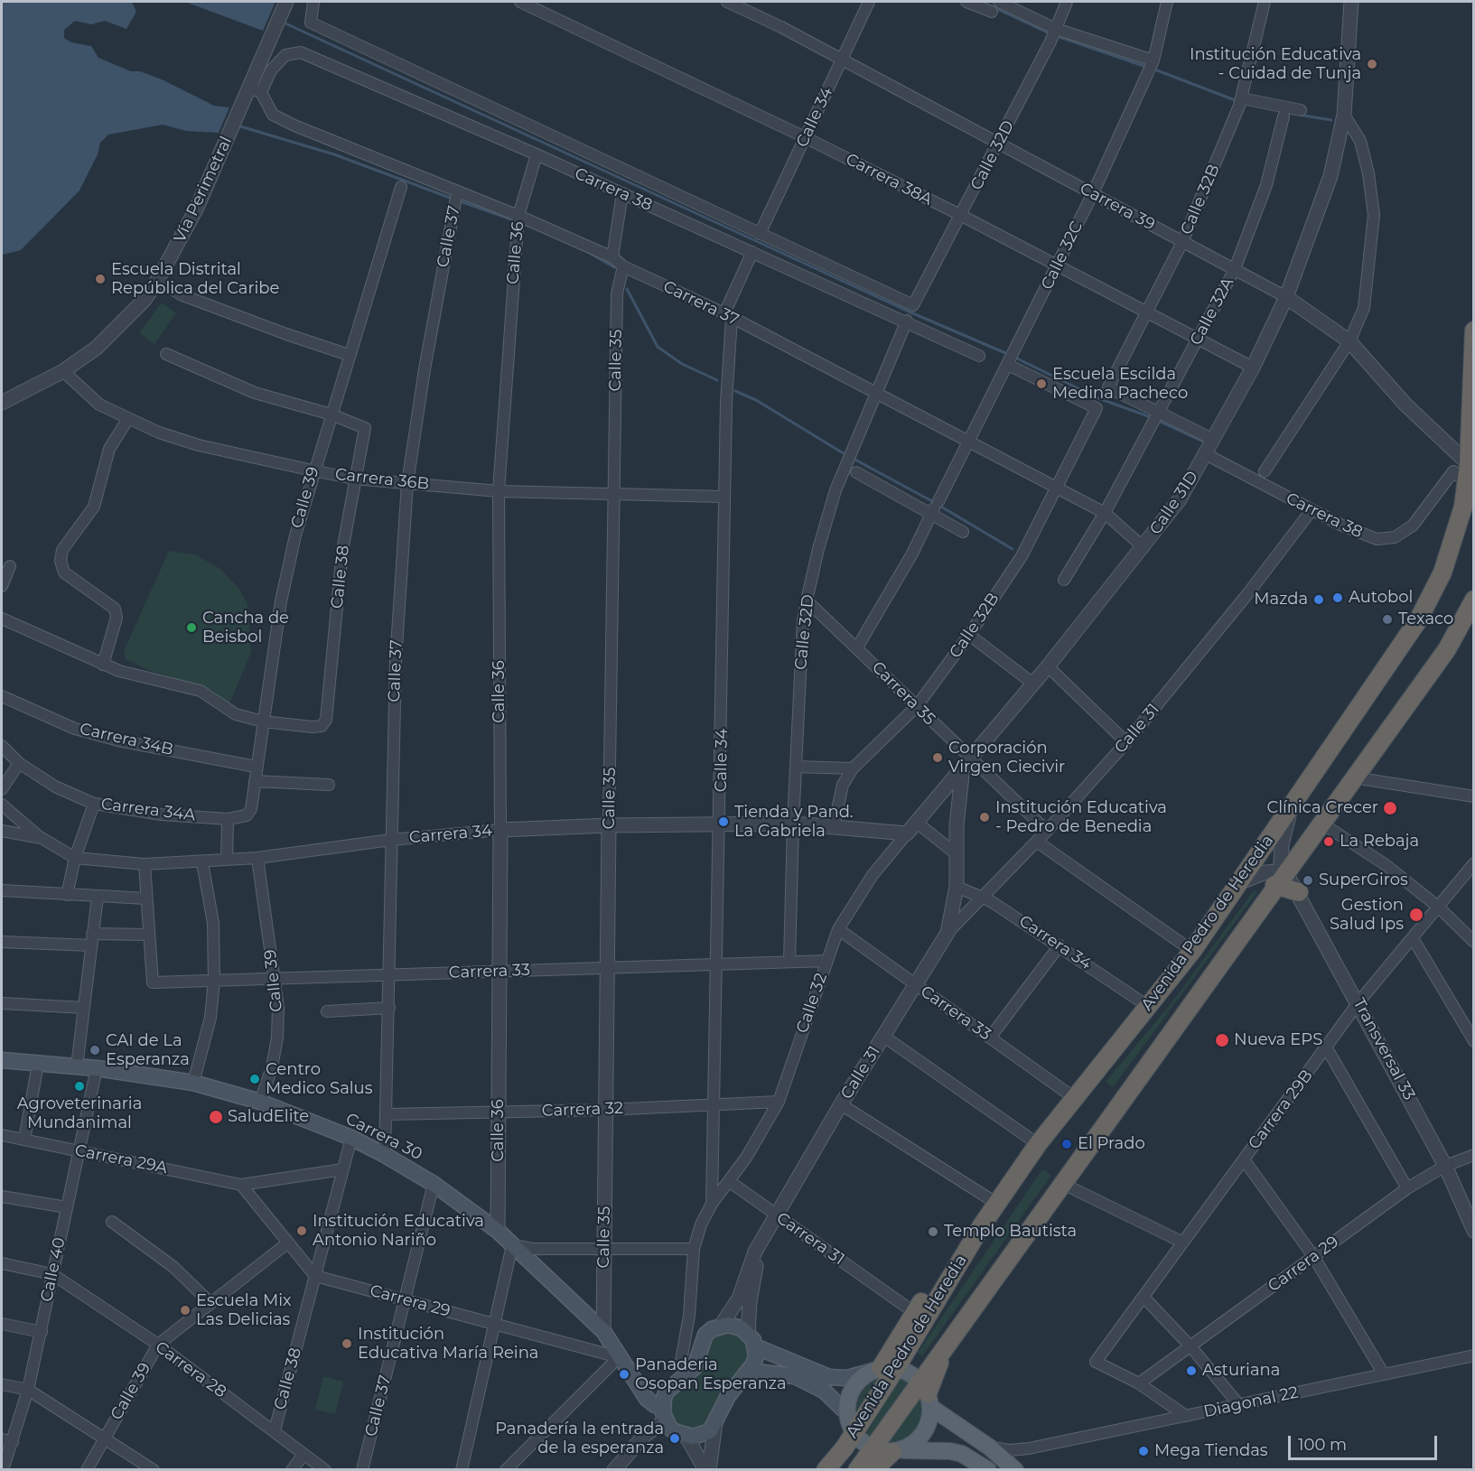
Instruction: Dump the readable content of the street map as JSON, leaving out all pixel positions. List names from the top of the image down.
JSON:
{
  "streets": {
    "highway": ["Avenida Pedro de Heredia"],
    "main road": ["Carrera 30"],
    "street": [
      "Calle 34",
      "Calle 32D",
      "Carrera 38A",
      "Vía Perimetral",
      "Carrera 38",
      "Calle 32B",
      "Carrera 39",
      "Calle 37",
      "Calle 36",
      "Calle 32C",
      "Carrera 37",
      "Calle 32A",
      "Calle 35",
      "Carrera 36B",
      "Calle 39",
      "Calle 31D",
      "Calle 38",
      "Carrera 35",
      "Calle 31",
      "Carrera 34B",
      "Carrera 34A",
      "Carrera 34",
      "Carrera 33",
      "Calle 32",
      "Transversal 33",
      "Carrera 32",
      "Carrera 29B",
      "Carrera 29A",
      "Carrera 31",
      "Carrera 29",
      "Calle 40",
      "Carrera 28",
      "Diagonal 22"
    ]
  },
  "crossings": [
    ["Calle 34", "Carrera 38A"],
    ["Calle 34", "Carrera 38"],
    ["Calle 34", "Carrera 39"],
    ["Calle 34", "Carrera 37"],
    ["Calle 34", "Carrera 36B"],
    ["Calle 34", "Carrera 34"],
    ["Calle 34", "Carrera 33"],
    ["Calle 34", "Carrera 32"],
    ["Calle 32D", "Carrera 38A"],
    ["Calle 32D", "Carrera 38"],
    ["Calle 32D", "Carrera 39"],
    ["Calle 32D", "Carrera 37"],
    ["Calle 32D", "Carrera 35"],
    ["Calle 32D", "Carrera 34"],
    ["Calle 32D", "Carrera 33"],
    ["Carrera 38A", "Calle 32B"],
    ["Carrera 38A", "Calle 32C"],
    ["Carrera 38A", "Calle 32A"],
    ["Carrera 38A", "Calle 31D"],
    ["Vía Perimetral", "Carrera 38"],
    ["Vía Perimetral", "Carrera 37"],
    ["Vía Perimetral", "Carrera 36B"],
    ["Carrera 38", "Carrera 39"],
    ["Carrera 38", "Calle 36"],
    ["Carrera 38", "Carrera 37"],
    ["Carrera 38", "Calle 31D"],
    ["Carrera 38", "Calle 31"],
    ["Carrera 38", "Avenida Pedro de Heredia"],
    ["Calle 32B", "Carrera 39"],
    ["Calle 32B", "Calle 32C"],
    ["Calle 32B", "Carrera 37"],
    ["Calle 32B", "Calle 32A"],
    ["Calle 32B", "Carrera 35"],
    ["Calle 32B", "Carrera 34"],
    ["Carrera 39", "Calle 32C"],
    ["Carrera 39", "Calle 32A"],
    ["Carrera 39", "Calle 31D"],
    ["Carrera 39", "Avenida Pedro de Heredia"],
    ["Calle 37", "Carrera 37"],
    ["Calle 37", "Carrera 36B"],
    ["Calle 37", "Carrera 34"],
    ["Calle 37", "Carrera 33"],
    ["Calle 37", "Carrera 32"],
    ["Calle 37", "Carrera 30"],
    ["Calle 37", "Carrera 29"],
    ["Calle 36", "Carrera 37"],
    ["Calle 36", "Carrera 36B"],
    ["Calle 36", "Carrera 34"],
    ["Calle 36", "Carrera 33"],
    ["Calle 36", "Carrera 32"],
    ["Calle 36", "Carrera 30"],
    ["Calle 32C", "Carrera 37"],
    ["Calle 32C", "Carrera 35"],
    ["Carrera 37", "Calle 32A"],
    ["Carrera 37", "Calle 35"],
    ["Carrera 37", "Calle 31D"],
    ["Calle 35", "Carrera 36B"],
    ["Calle 35", "Carrera 34"],
    ["Calle 35", "Carrera 33"],
    ["Calle 35", "Carrera 32"],
    ["Calle 35", "Carrera 30"],
    ["Carrera 36B", "Calle 39"],
    ["Carrera 36B", "Calle 38"],
    ["Calle 39", "Calle 38"],
    ["Calle 39", "Carrera 34B"],
    ["Calle 39", "Carrera 34A"],
    ["Calle 39", "Carrera 34"],
    ["Calle 39", "Carrera 33"],
    ["Calle 39", "Carrera 30"],
    ["Calle 39", "Carrera 28"],
    ["Calle 31D", "Carrera 35"],
    ["Calle 31D", "Calle 31"],
    ["Calle 31D", "Carrera 34"],
    ["Calle 31D", "Calle 32"],
    ["Calle 38", "Carrera 30"],
    ["Calle 38", "Carrera 29A"],
    ["Calle 38", "Carrera 29"],
    ["Calle 38", "Carrera 28"],
    ["Carrera 35", "Calle 31"],
    ["Calle 31", "Carrera 34"],
    ["Calle 31", "Carrera 33"],
    ["Calle 31", "Carrera 31"],
    ["Carrera 34", "Avenida Pedro de Heredia"],
    ["Carrera 34", "Calle 32"],
    ["Avenida Pedro de Heredia", "Carrera 33"],
    ["Avenida Pedro de Heredia", "Transversal 33"],
    ["Carrera 33", "Calle 32"],
    ["Calle 32", "Carrera 32"],
    ["Calle 32", "Carrera 31"],
    ["Transversal 33", "Carrera 29B"],
    ["Transversal 33", "Carrera 29"],
    ["Carrera 29B", "Carrera 29"],
    ["Carrera 30", "Carrera 29"],
    ["Carrera 30", "Calle 40"],
    ["Carrera 29A", "Calle 40"],
    ["Calle 40", "Carrera 28"]
  ],
  "places": [
    "Institución Educativa - Cuidad de Tunja",
    "Escuela Distrital República del Caribe",
    "Escuela Escilda Medina Pacheco",
    "Autobol",
    "Mazda",
    "Texaco",
    "Cancha de Beisbol",
    "Corporación Virgen Ciecivir",
    "Clínica Crecer",
    "Institución Educativa - Pedro de Benedia",
    "Tienda y Pand. La Gabriela",
    "La Rebaja",
    "SuperGiros",
    "Gestion Salud Ips",
    "Nueva EPS",
    "CAI de La Esperanza",
    "Centro Medico Salus",
    "Agroveterinaria Mundanimal",
    "SaludElite",
    "El Prado",
    "Institución Educativa Antonio Nariño",
    "Templo Bautista",
    "Escuela Mix Las Delicias",
    "Institución Educativa María Reina",
    "Asturiana",
    "Panaderia Osopan Esperanza",
    "Panadería la entrada de la esperanza",
    "Mega Tiendas"
  ],
  "scale_bar": "100 m"
}
